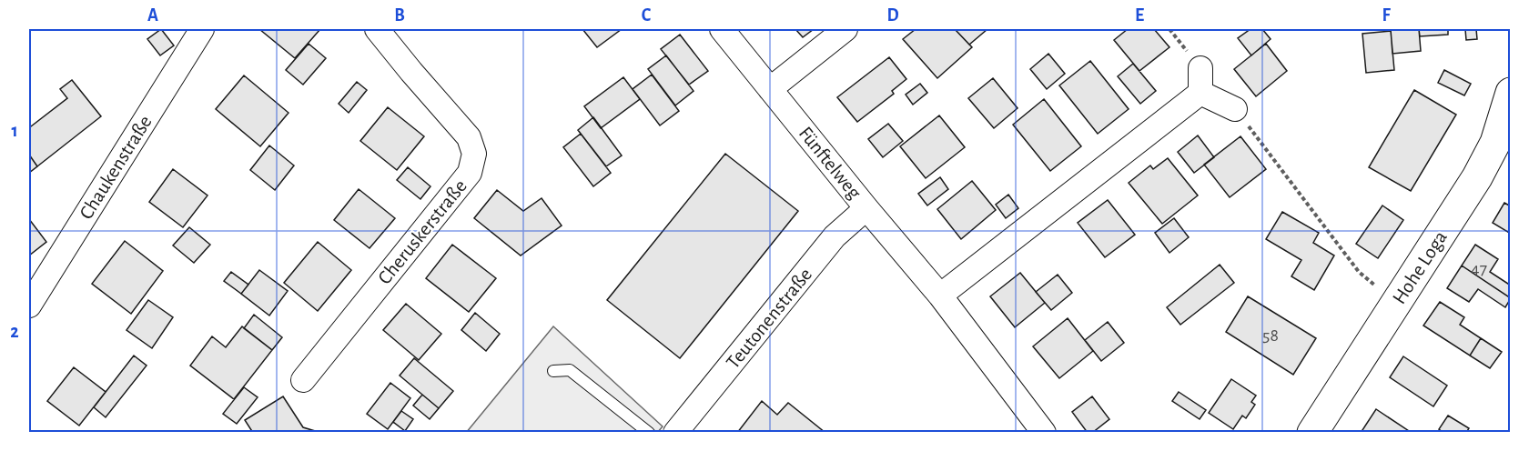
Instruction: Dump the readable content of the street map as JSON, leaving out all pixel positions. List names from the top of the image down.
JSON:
{
  "streets": {
    "street": [
      "Fünftelweg",
      "Chaukenstraße",
      "Cheruskerstraße",
      "Hohe Loga",
      "Teutonenstraße"
    ]
  },
  "crossings": [
    ["Fünftelweg", "Teutonenstraße"]
  ],
  "house_numbers": ["47", "58"],
  "grid": {
    "columns": [
      "A",
      "B",
      "C",
      "D",
      "E",
      "F"
    ],
    "rows": ["1", "2"]
  }
}
